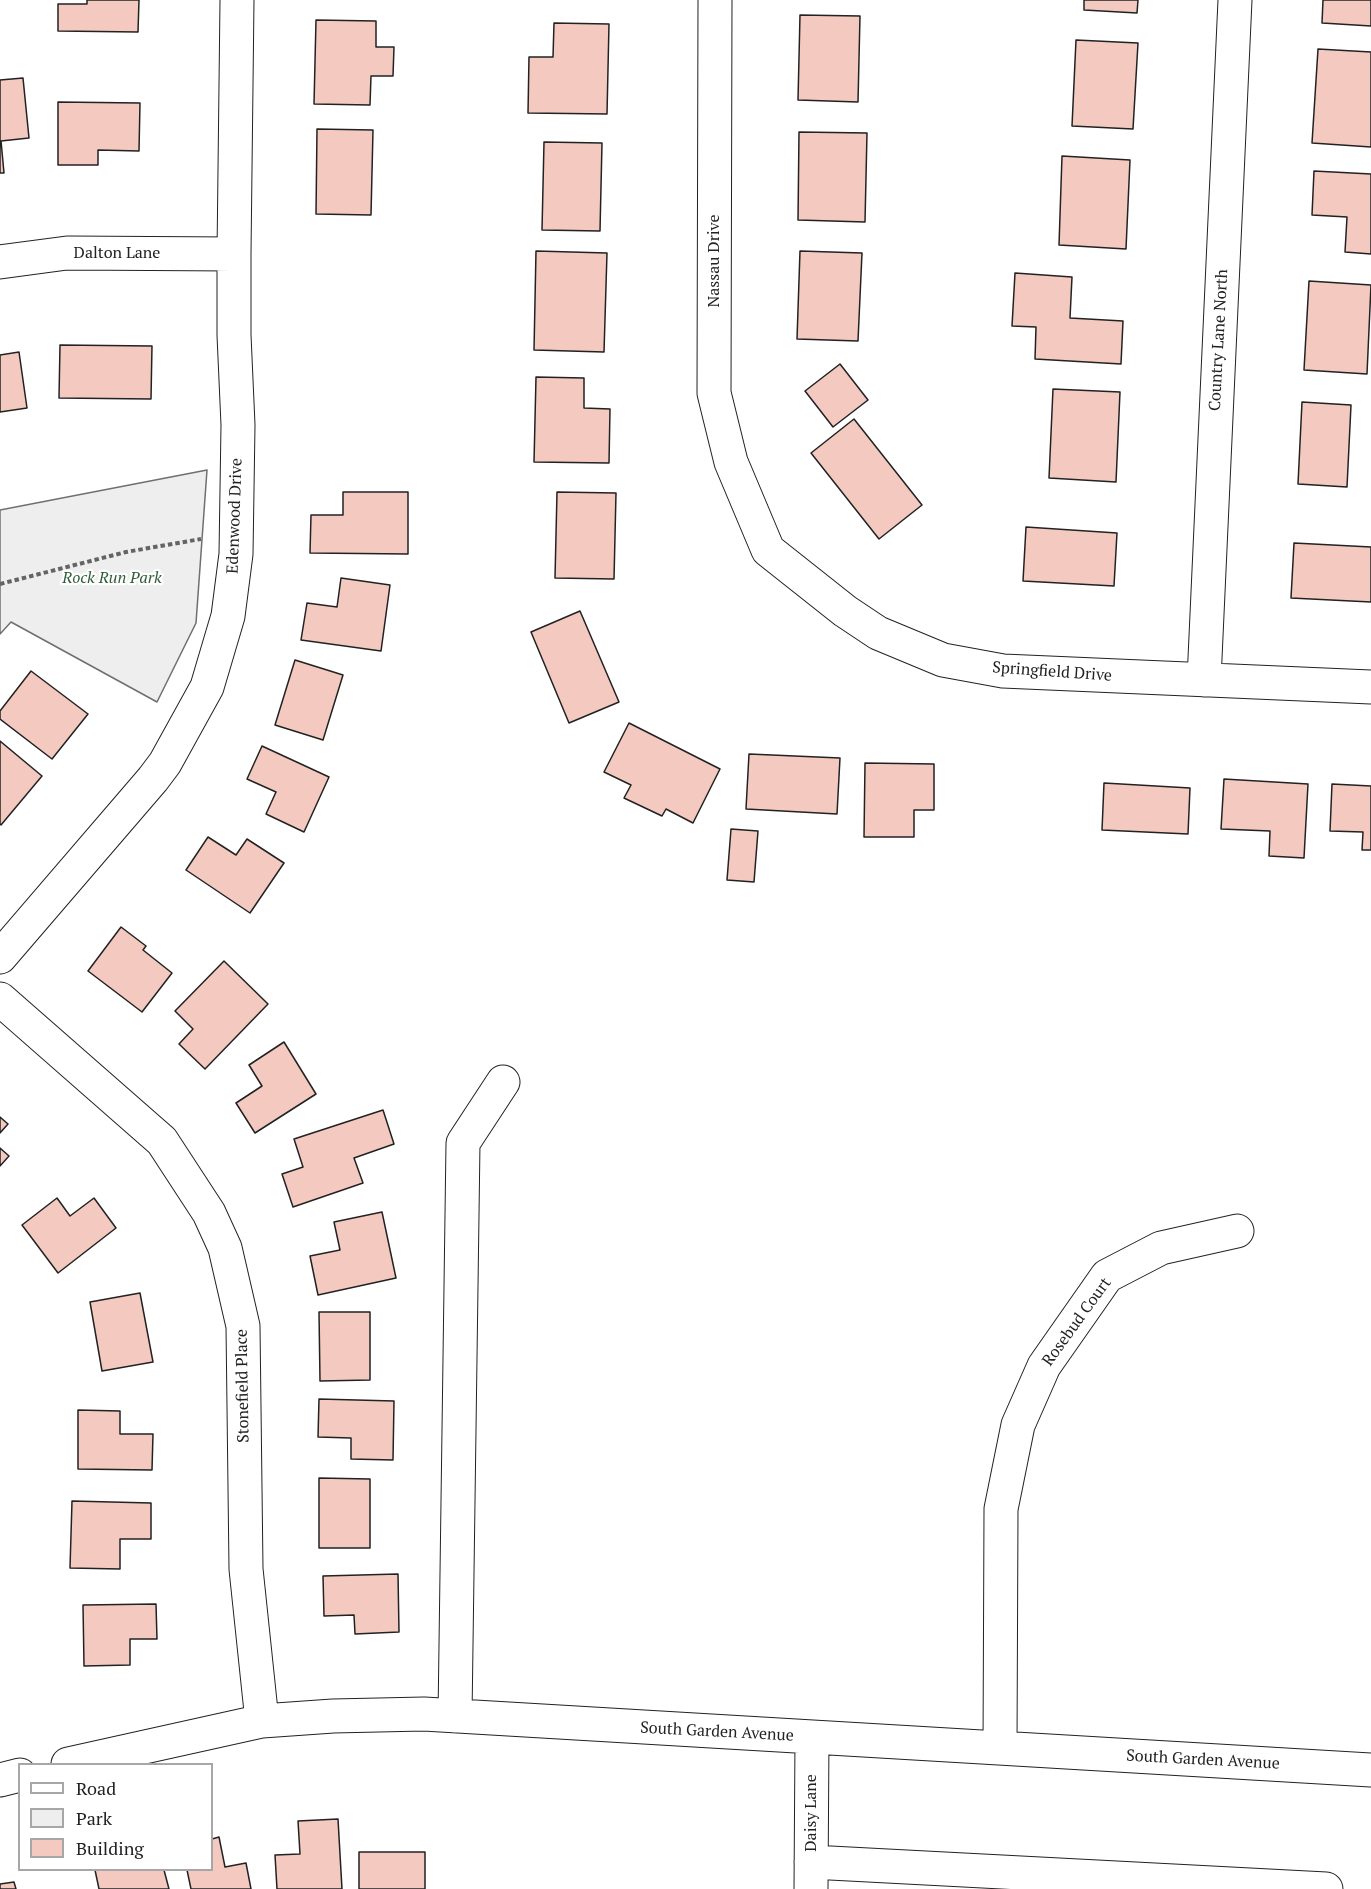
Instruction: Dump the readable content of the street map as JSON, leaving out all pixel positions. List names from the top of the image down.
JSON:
{
  "streets": {
    "street": [
      "Dalton Lane",
      "Nassau Drive",
      "Country Lane North",
      "Edenwood Drive",
      "Springfield Drive",
      "Rosebud Court",
      "Stonefield Place",
      "South Garden Avenue",
      "Daisy Lane"
    ]
  },
  "crossings": [
    ["Dalton Lane", "Edenwood Drive"],
    ["Nassau Drive", "Springfield Drive"],
    ["Country Lane North", "Springfield Drive"],
    ["Rosebud Court", "South Garden Avenue"],
    ["Stonefield Place", "South Garden Avenue"],
    ["South Garden Avenue", "Daisy Lane"]
  ],
  "parks": ["Rock Run Park"],
  "legend": ["Road", "Park", "Building"]
}
